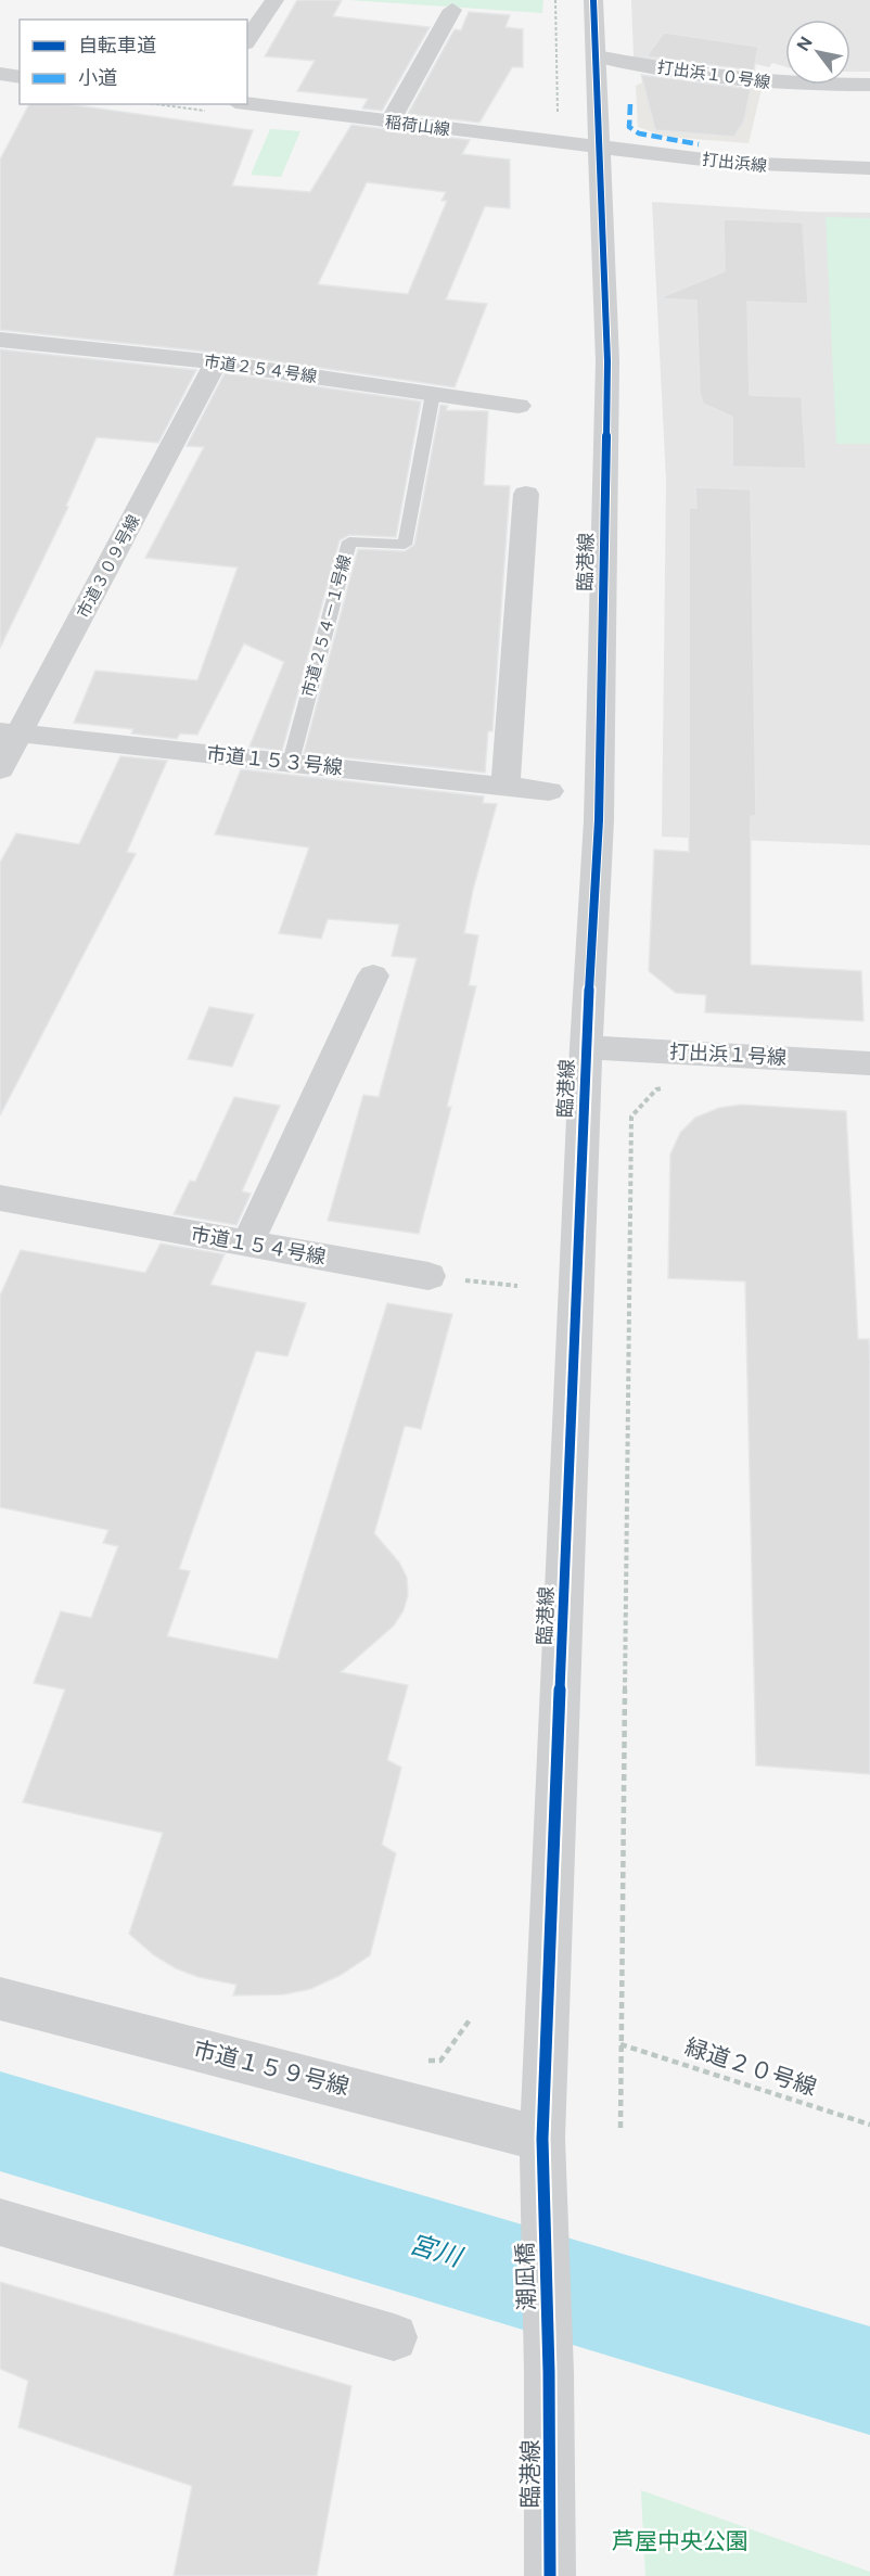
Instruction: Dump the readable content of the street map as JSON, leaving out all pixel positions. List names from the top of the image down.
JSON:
{
  "streets": {
    "street": [
      "打出浜１０号線",
      "稲荷山線",
      "打出浜線",
      "市道２５４号線",
      "臨港線",
      "市道３０９号線",
      "市道１５３号線",
      "打出浜１号線",
      "市道１５４号線",
      "市道１５９号線",
      "潮凪橋"
    ],
    "lane": ["市道２５４－１号線"],
    "path": ["緑道２０号線"]
  },
  "crossings": [
    ["打出浜１０号線", "臨港線"],
    ["稲荷山線", "打出浜線"],
    ["稲荷山線", "臨港線"],
    ["打出浜線", "臨港線"],
    ["市道２５４号線", "市道３０９号線"],
    ["市道２５４号線", "市道２５４－１号線"],
    ["臨港線", "打出浜１号線"],
    ["臨港線", "市道１５９号線"],
    ["臨港線", "潮凪橋"],
    ["市道３０９号線", "市道１５３号線"],
    ["市道２５４－１号線", "市道１５３号線"],
    ["市道１５９号線", "潮凪橋"]
  ],
  "water": ["宮川"],
  "parks": ["芦屋中央公園"],
  "legend": ["自転車道", "小道"],
  "north": "top left"
}
